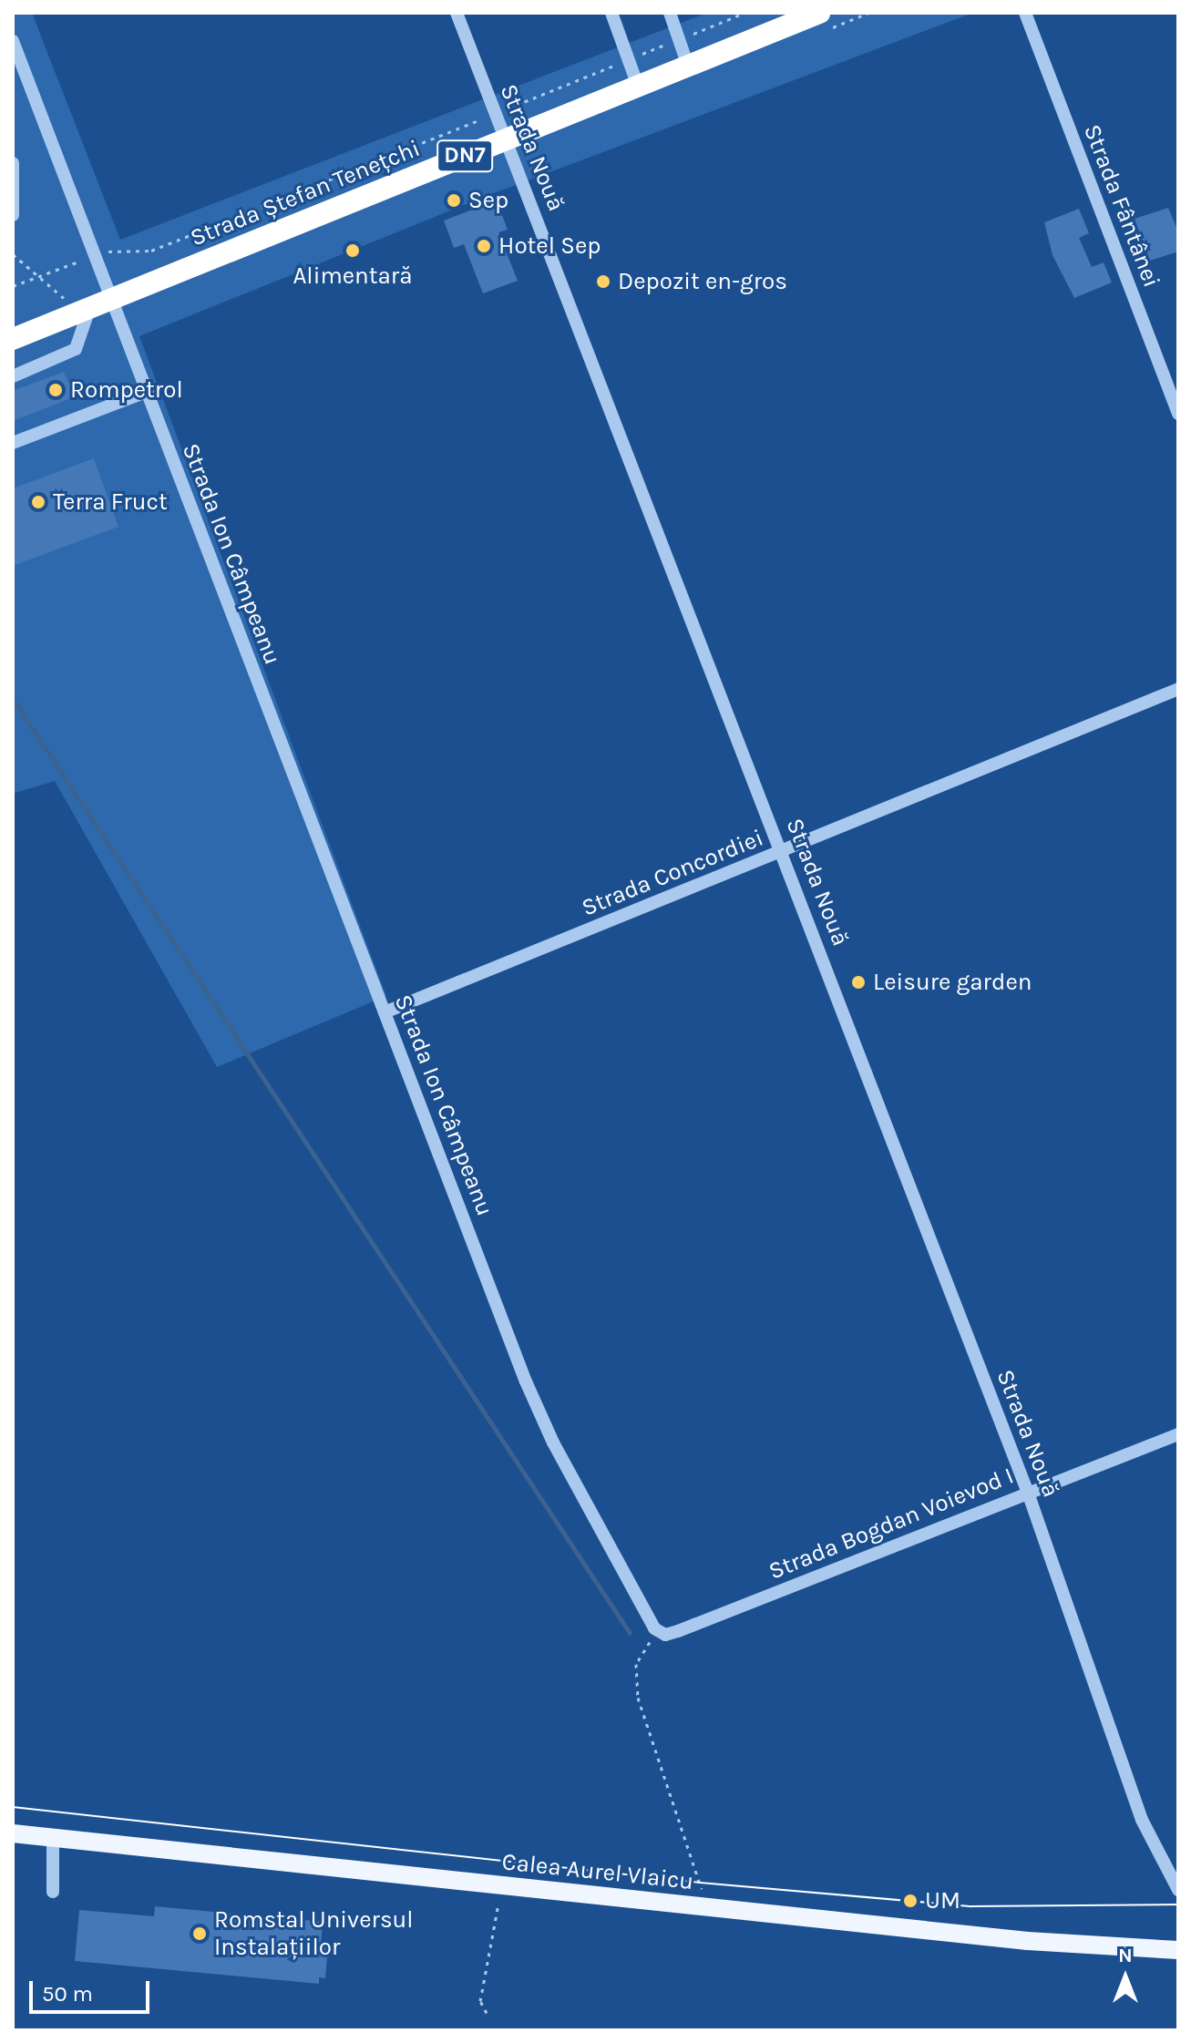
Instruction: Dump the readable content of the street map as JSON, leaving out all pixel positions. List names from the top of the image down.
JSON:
{
  "streets": {
    "highway": ["DN7", "Strada Ștefan Tenețchi"],
    "main road": ["Calea Aurel Vlaicu"],
    "street": [
      "Strada Nouă",
      "Strada Fântânei",
      "Strada Ion Câmpeanu",
      "Strada Concordiei",
      "Strada Bogdan Voievod I"
    ]
  },
  "crossings": [
    ["Strada Nouă", "Strada Ștefan Tenețchi"],
    ["Strada Nouă", "Strada Concordiei"],
    ["Strada Nouă", "Strada Bogdan Voievod I"],
    ["Strada Ștefan Tenețchi", "Strada Ion Câmpeanu"],
    ["Strada Ion Câmpeanu", "Strada Concordiei"],
    ["Strada Ion Câmpeanu", "Strada Bogdan Voievod I"]
  ],
  "places": [
    "Sep",
    "Hotel Sep",
    "Alimentară",
    "Depozit en-gros",
    "Rompetrol",
    "Terra Fruct",
    "Leisure garden",
    "UM",
    "Romstal Universul Instalațiilor"
  ],
  "scale_bar": "50 m",
  "north": "top"
}
